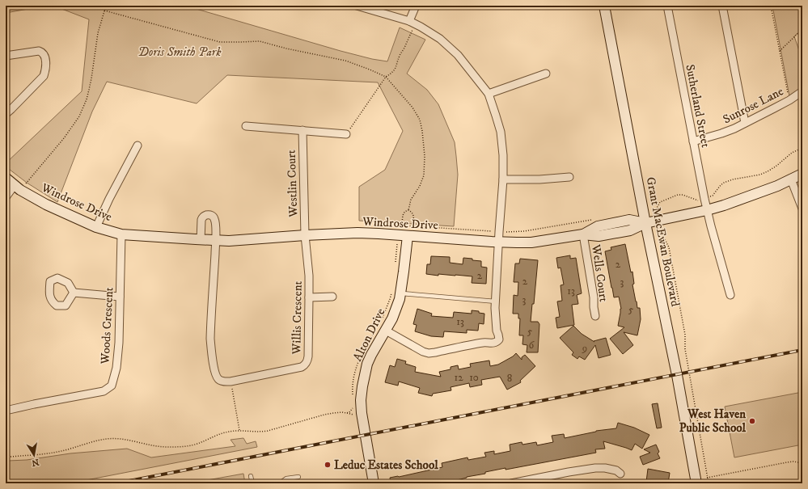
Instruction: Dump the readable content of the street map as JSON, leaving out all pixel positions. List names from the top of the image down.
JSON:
{
  "streets": {
    "street": [
      "Sunrose Lane",
      "Sutherland Street",
      "Westlin Court",
      "Windrose Drive",
      "Grant MacEwan Boulevard",
      "Wells Court",
      "Willis Crescent",
      "Woods Crescent",
      "Alton Drive"
    ]
  },
  "crossings": [
    ["Sunrose Lane", "Sutherland Street"],
    ["Westlin Court", "Windrose Drive"],
    ["Westlin Court", "Willis Crescent"],
    ["Windrose Drive", "Grant MacEwan Boulevard"],
    ["Windrose Drive", "Wells Court"],
    ["Windrose Drive", "Willis Crescent"],
    ["Windrose Drive", "Woods Crescent"],
    ["Windrose Drive", "Alton Drive"]
  ],
  "parks": ["Doris Smith Park"],
  "places": ["West Haven Public School", "Leduc Estates School"],
  "house_numbers": [
    "2",
    "2",
    "2",
    "3",
    "13",
    "3",
    "5",
    "13",
    "5",
    "6",
    "9",
    "12",
    "10",
    "8"
  ],
  "north": "bottom"
}
